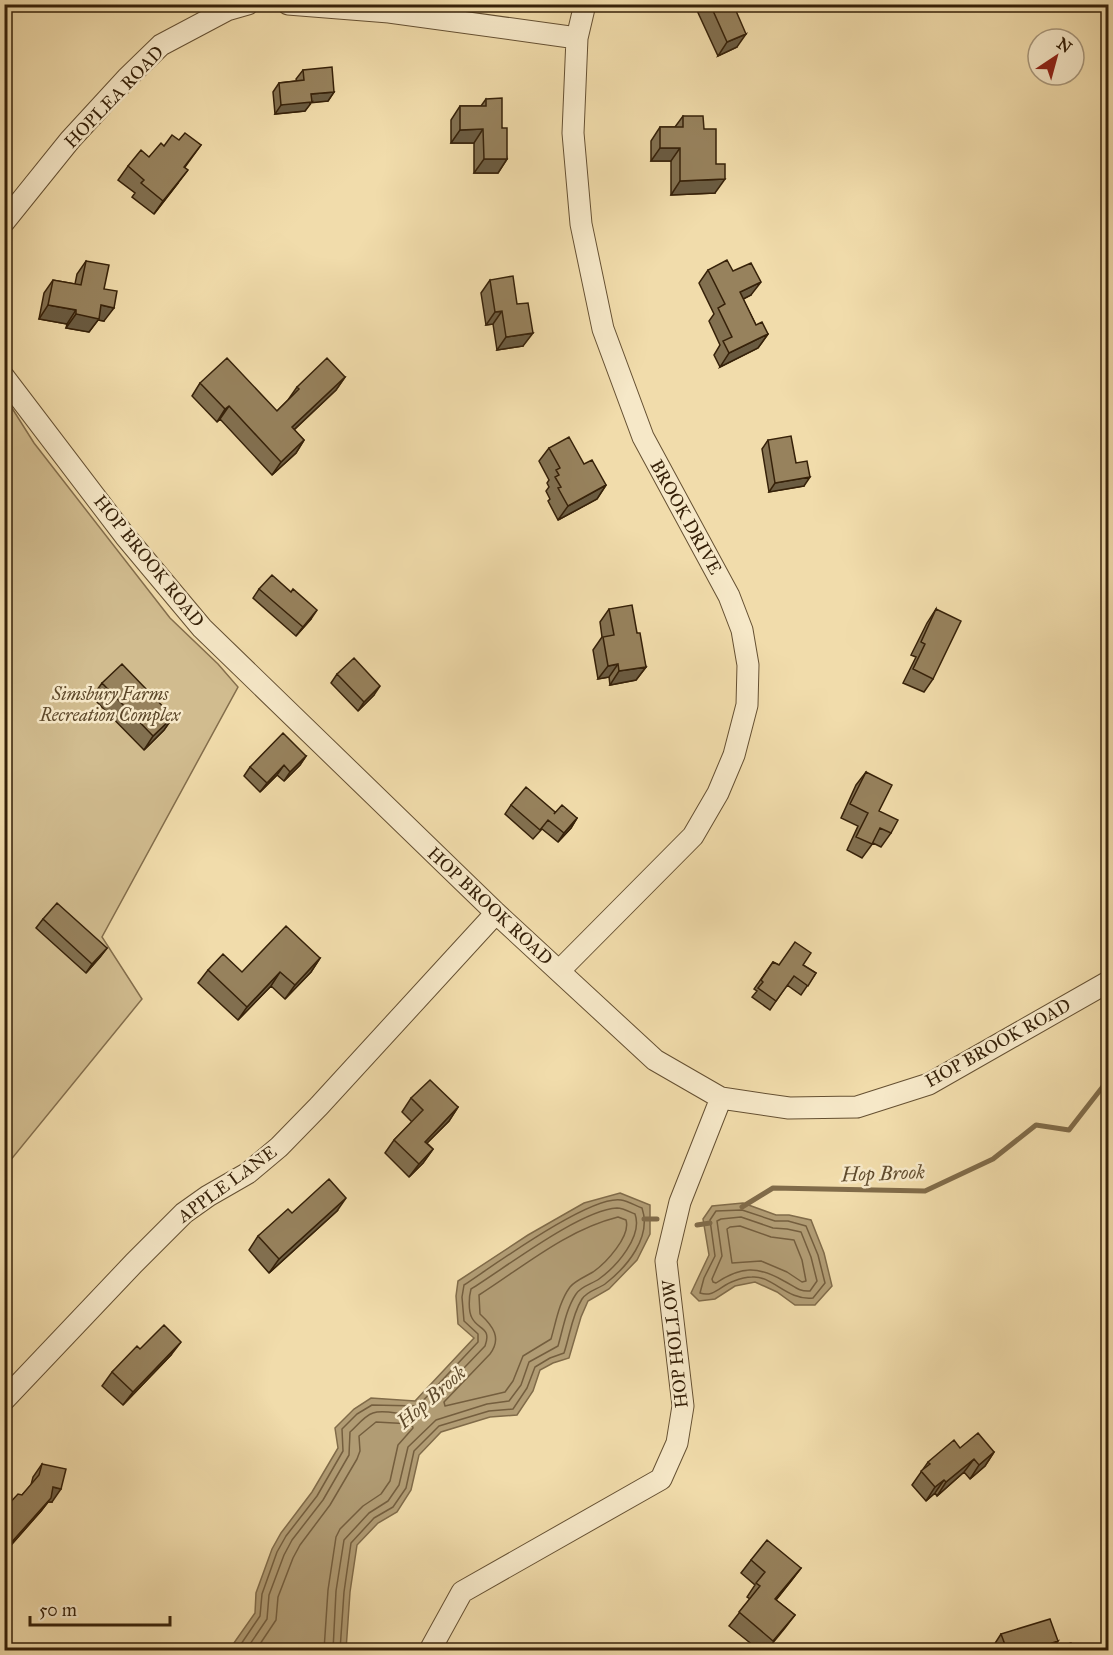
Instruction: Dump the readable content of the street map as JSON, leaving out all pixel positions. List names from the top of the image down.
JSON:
{
  "streets": {
    "street": [
      "HOPLEA ROAD",
      "BROOK DRIVE",
      "HOP BROOK ROAD",
      "APPLE LANE",
      "HOP HOLLOW"
    ]
  },
  "crossings": [
    ["BROOK DRIVE", "HOP BROOK ROAD"],
    ["HOP BROOK ROAD", "APPLE LANE"],
    ["HOP BROOK ROAD", "HOP HOLLOW"]
  ],
  "water": ["Hop Brook"],
  "parks": ["Simsbury Farms Recreation Complex"],
  "scale_bar": "50 m",
  "north": "top right"
}
